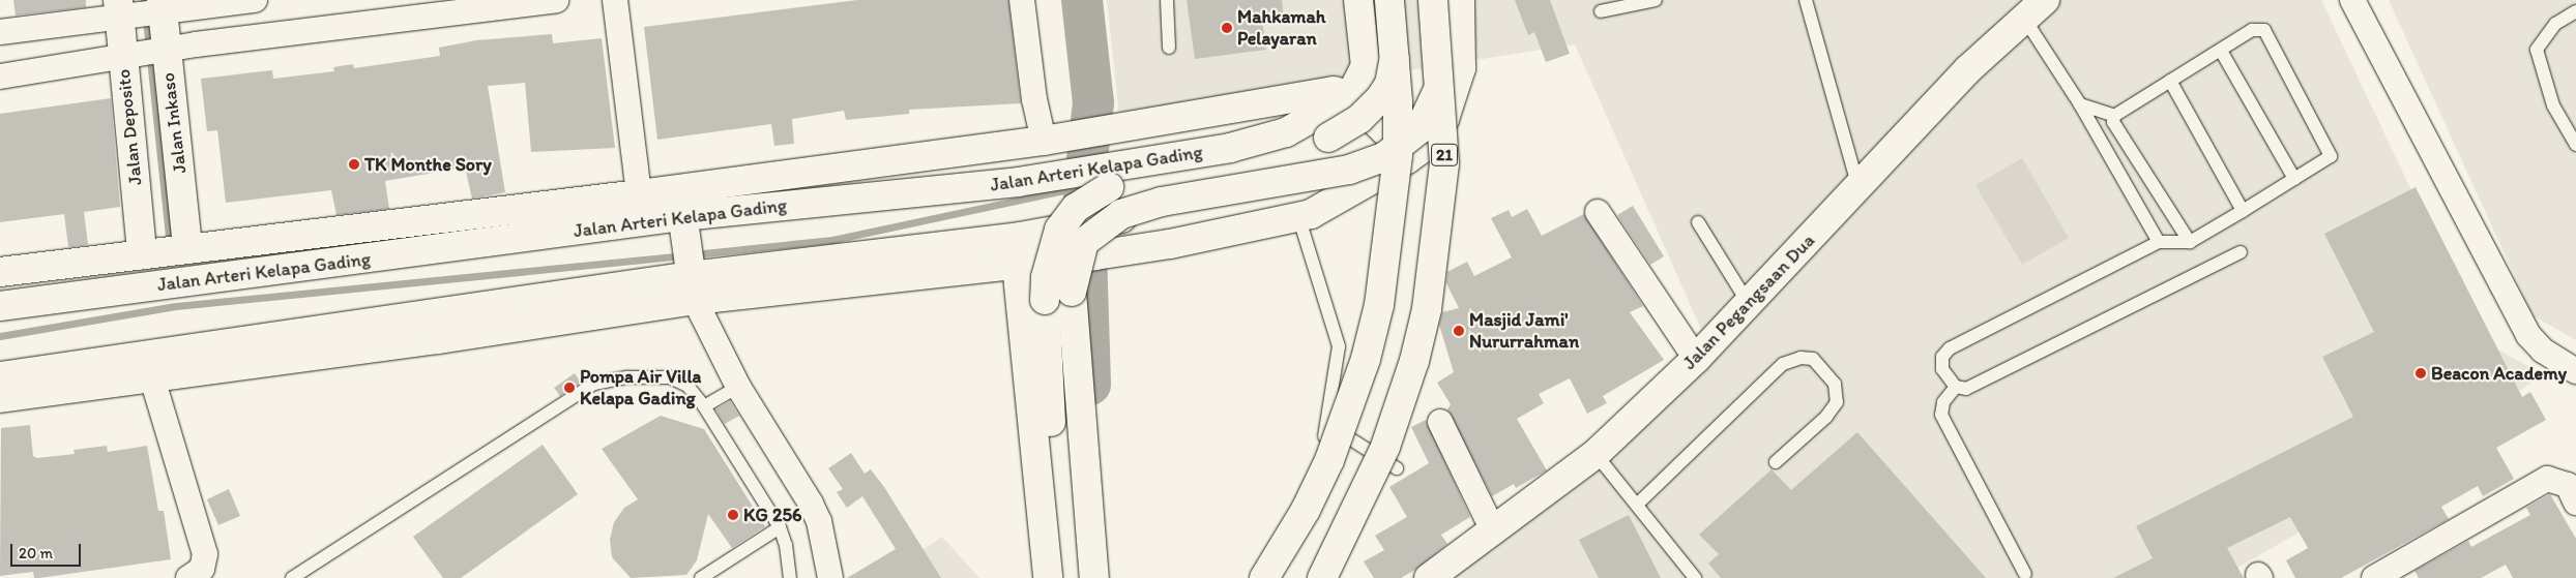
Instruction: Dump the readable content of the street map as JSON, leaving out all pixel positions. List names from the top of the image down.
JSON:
{
  "streets": {
    "main road": [
      "Jalan Inkaso",
      "Jalan Deposito",
      "21",
      "Jalan Arteri Kelapa Gading",
      "Jalan Pegangsaan Dua"
    ]
  },
  "crossings": [
    ["Jalan Inkaso", "Jalan Deposito"],
    ["Jalan Inkaso", "Jalan Arteri Kelapa Gading"],
    ["Jalan Deposito", "Jalan Arteri Kelapa Gading"]
  ],
  "places": [
    "Mahkamah Pelayaran",
    "TK Monthe Sory",
    "Masjid Jami' Nururrahman",
    "Beacon Academy",
    "Pompa Air Villa Kelapa Gading",
    "KG 256"
  ],
  "scale_bar": "20 m"
}
